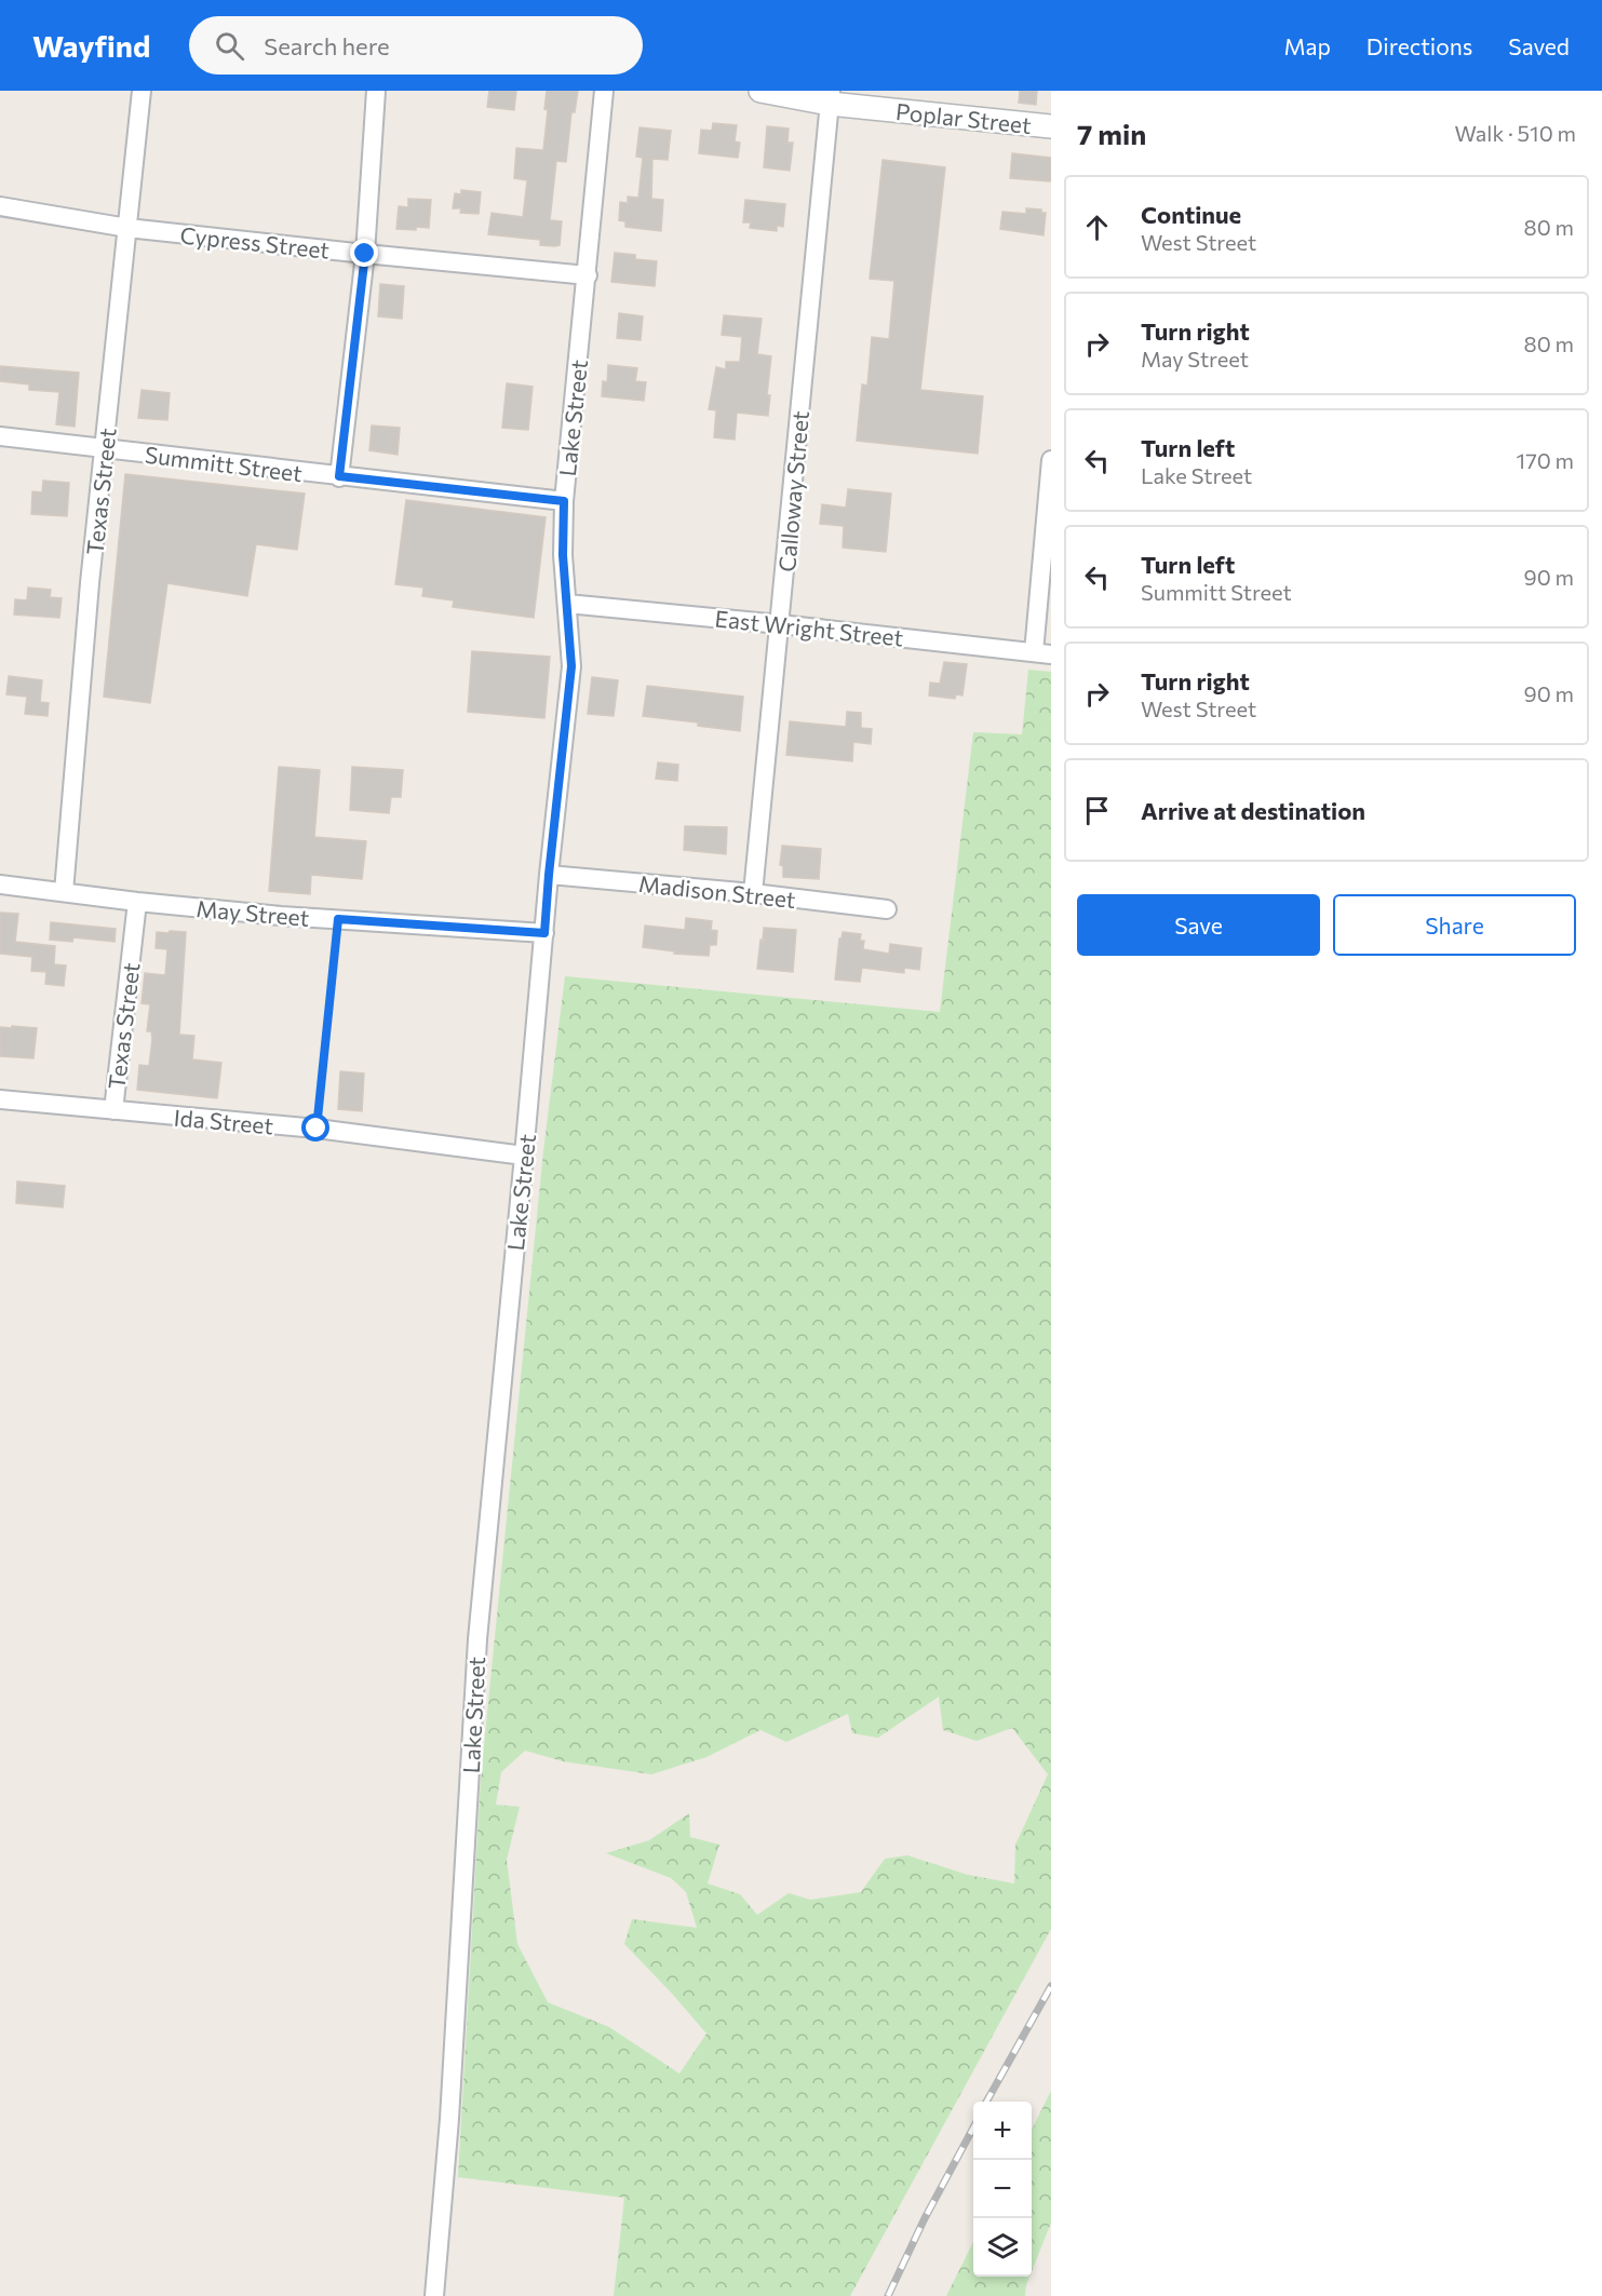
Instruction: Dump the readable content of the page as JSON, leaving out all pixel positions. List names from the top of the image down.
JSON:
{
  "streets": {
    "street": [
      "Poplar Street",
      "Cypress Street",
      "Lake Street",
      "Summitt Street",
      "Texas Street",
      "Calloway Street",
      "East Wright Street",
      "Madison Street",
      "May Street",
      "Ida Street"
    ]
  },
  "crossings": [
    ["Poplar Street", "Calloway Street"],
    ["Cypress Street", "Lake Street"],
    ["Cypress Street", "Texas Street"],
    ["Lake Street", "Summitt Street"],
    ["Lake Street", "East Wright Street"],
    ["Lake Street", "Madison Street"],
    ["Lake Street", "May Street"],
    ["Lake Street", "Ida Street"],
    ["Summitt Street", "Texas Street"],
    ["Texas Street", "May Street"],
    ["Texas Street", "Ida Street"],
    ["Calloway Street", "East Wright Street"],
    ["Calloway Street", "Madison Street"]
  ],
  "page": {
    "header": "Wayfind",
    "search": "Search here",
    "nav": ["Map", "Directions", "Saved"],
    "heading": ["7 min", "Walk · 510 m"],
    "list": [
      ["Continue", "West Street", "80 m"],
      ["Turn right", "May Street", "80 m"],
      ["Turn left", "Lake Street", "170 m"],
      ["Turn left", "Summitt Street", "90 m"],
      ["Turn right", "West Street", "90 m"],
      "Arrive at destination"
    ],
    "buttons": ["Save", "Share"],
    "map_buttons": ["+", "−"]
  }
}
